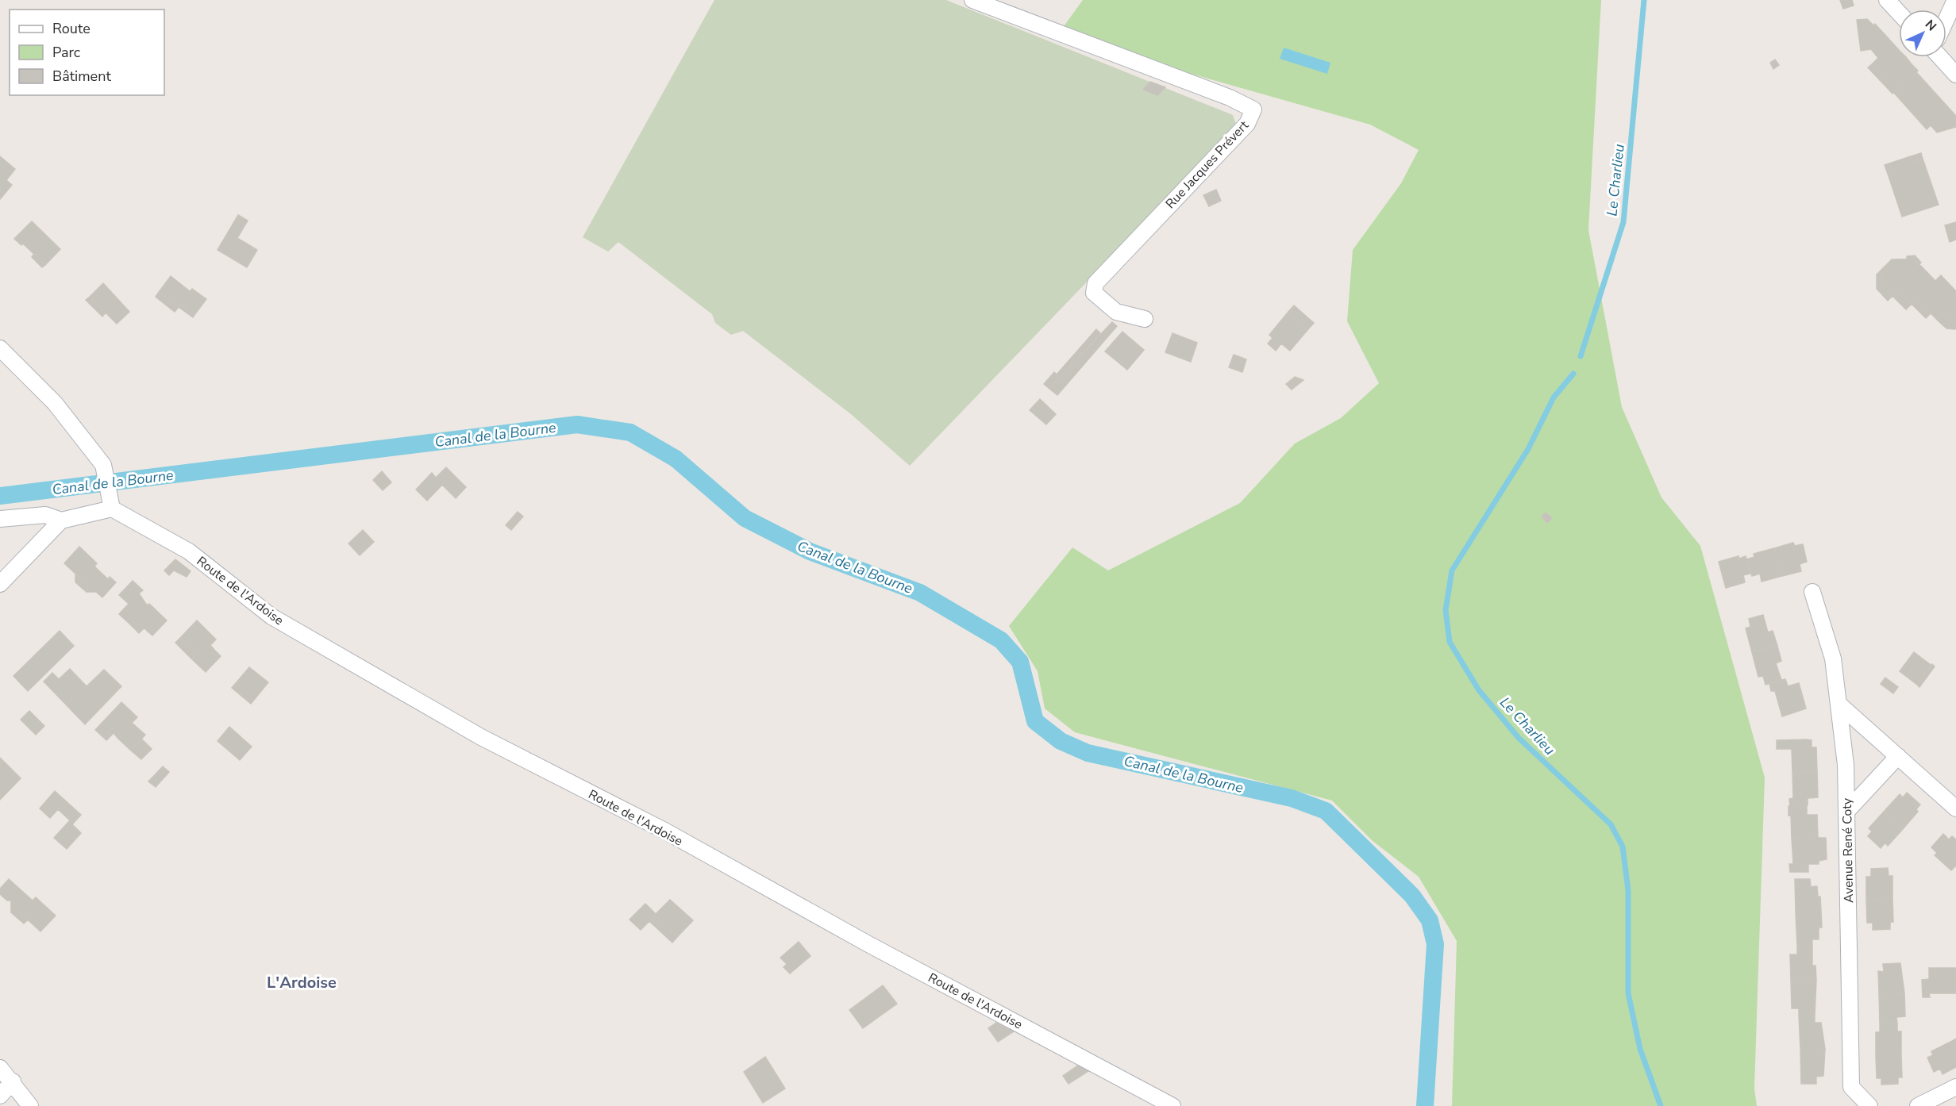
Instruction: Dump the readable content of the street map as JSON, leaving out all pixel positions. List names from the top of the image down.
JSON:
{
  "streets": {
    "street": ["Rue Jacques Prévert", "Route de l'Ardoise", "Avenue René Coty"]
  },
  "districts": ["L'Ardoise"],
  "water": ["Le Charlieu", "Canal de la Bourne"],
  "legend": ["Route", "Parc", "Bâtiment"],
  "north": "top right"
}
